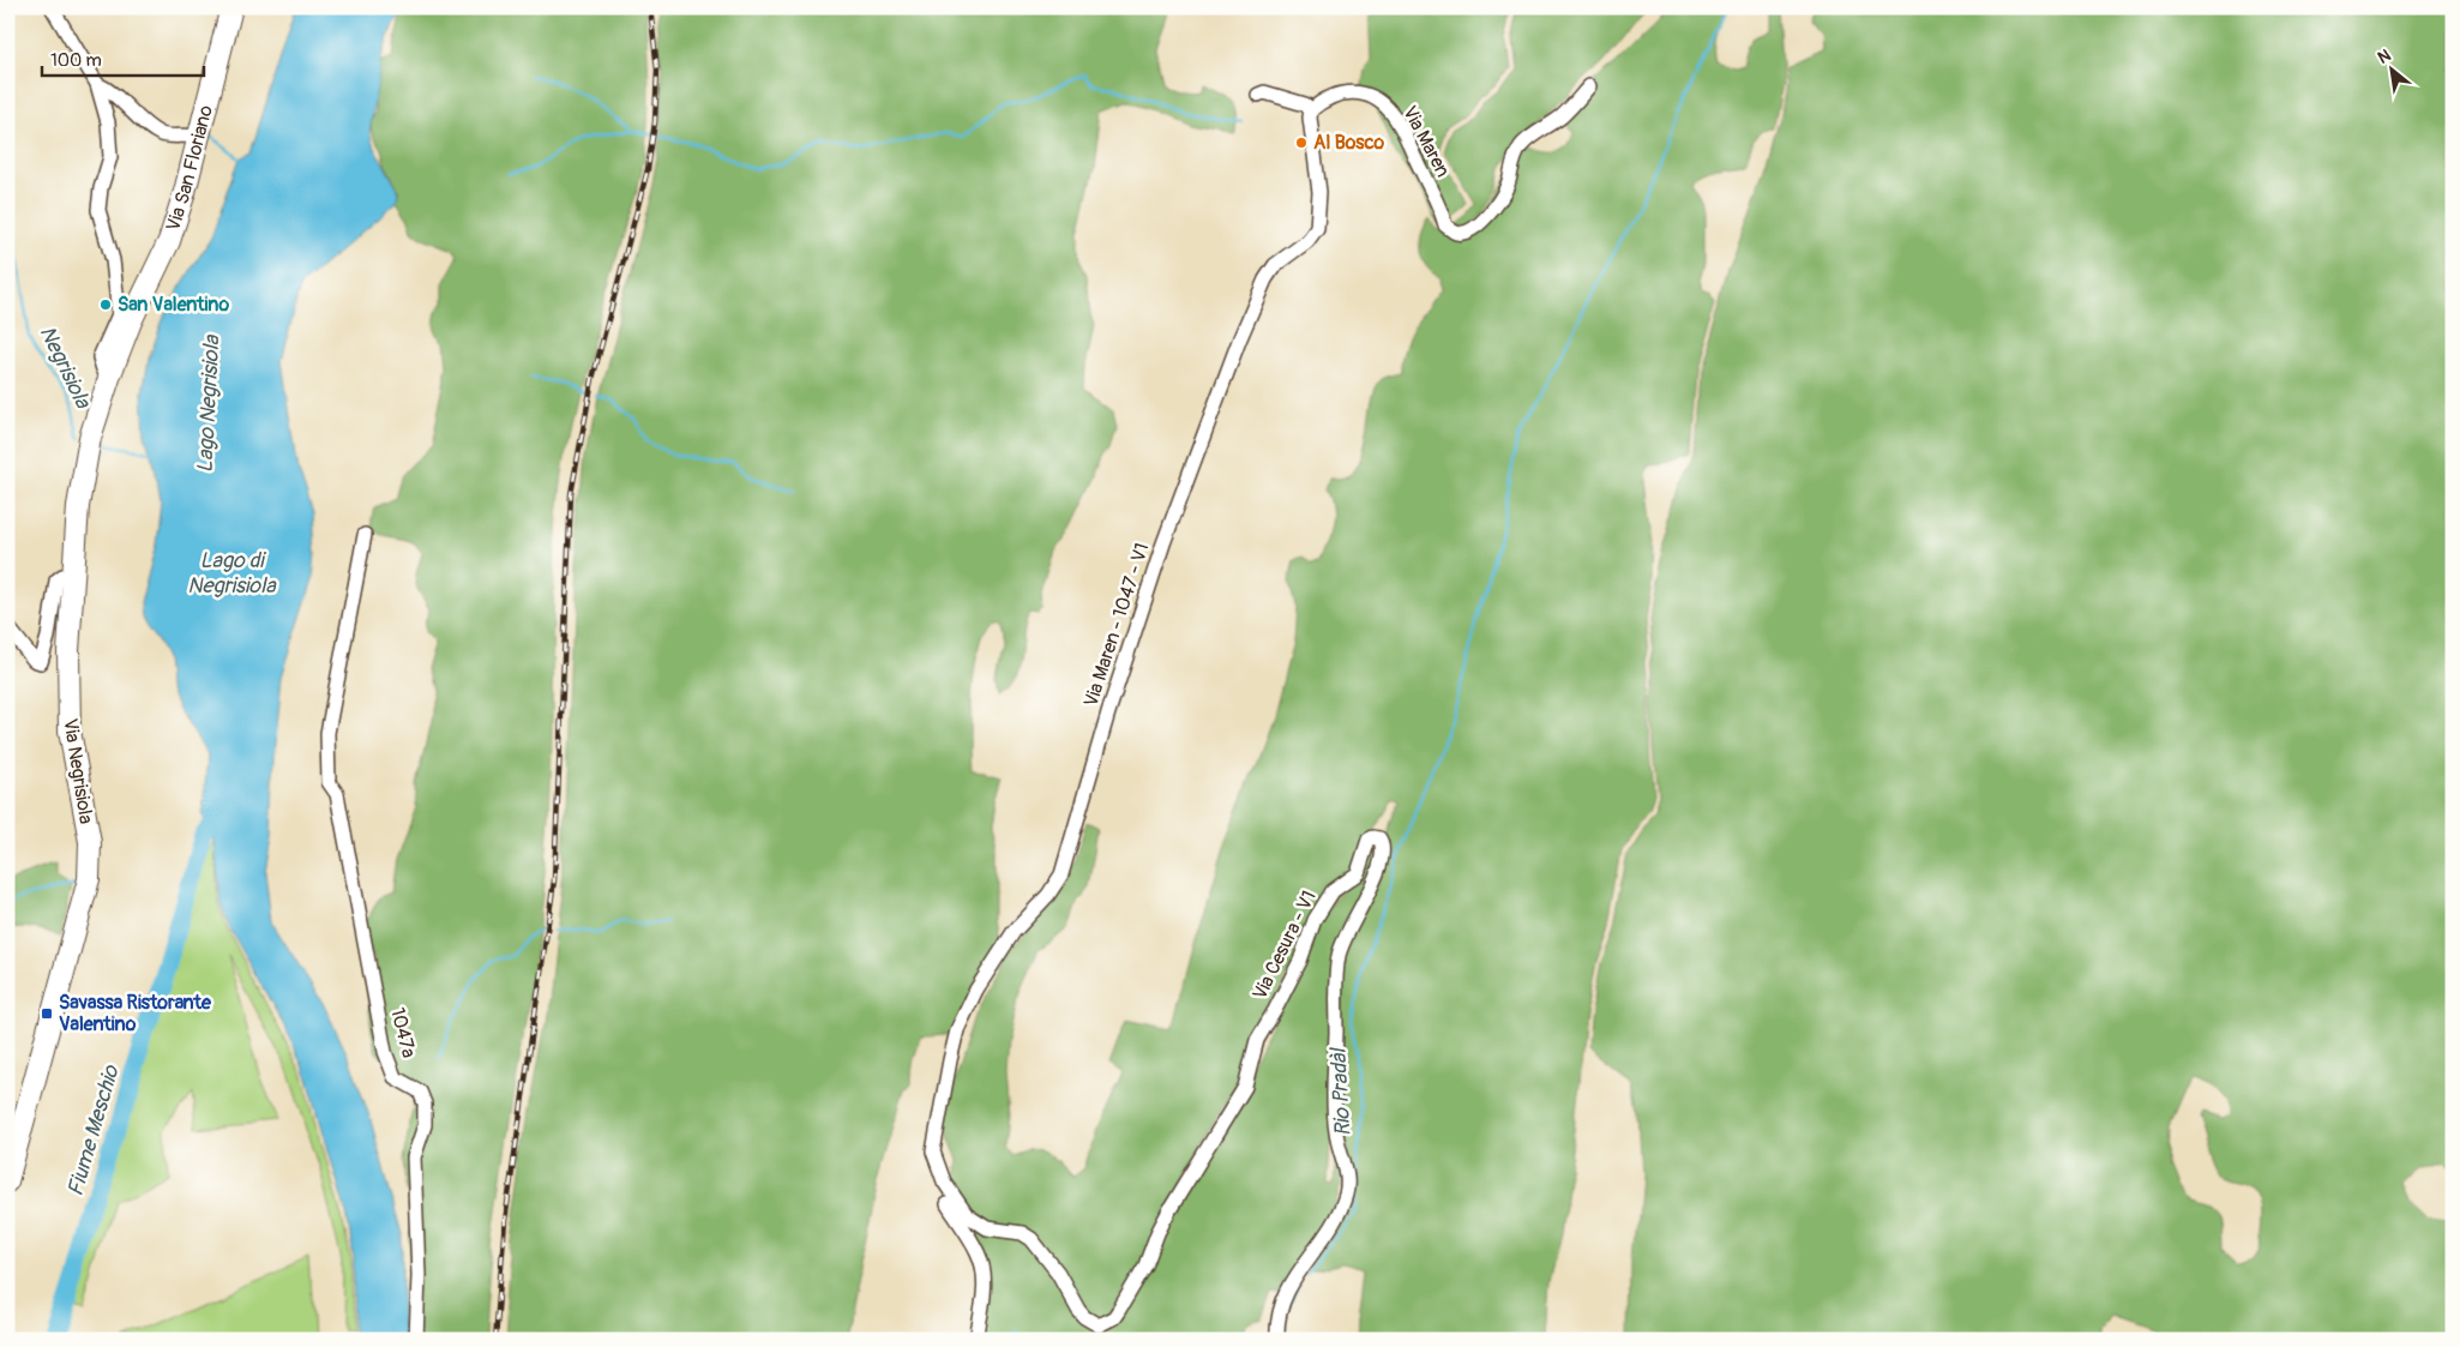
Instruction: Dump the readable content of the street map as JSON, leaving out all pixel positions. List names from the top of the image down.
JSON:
{
  "streets": {
    "main road": ["Via San Floriano", "Via Negrisiola"],
    "street": [
      "Via Maren",
      "Via Maren - 1047 - V1",
      "Via Cesura - V1",
      "1047a"
    ]
  },
  "crossings": [
    ["Via Maren", "Via Maren - 1047 - V1"],
    ["Via San Floriano", "Via Negrisiola"],
    ["Via Maren - 1047 - V1", "Via Cesura - V1"]
  ],
  "water": [
    "Negrisiola",
    "Lago Negrisiola",
    "Lago di Negrisiola",
    "Rio Pradàl",
    "Fiume Meschio"
  ],
  "places": {
    "other": ["Al Bosco", "San Valentino"],
    "transit": ["Savassa Ristorante Valentino"]
  },
  "scale_bar": "100 m",
  "north": "top left"
}
